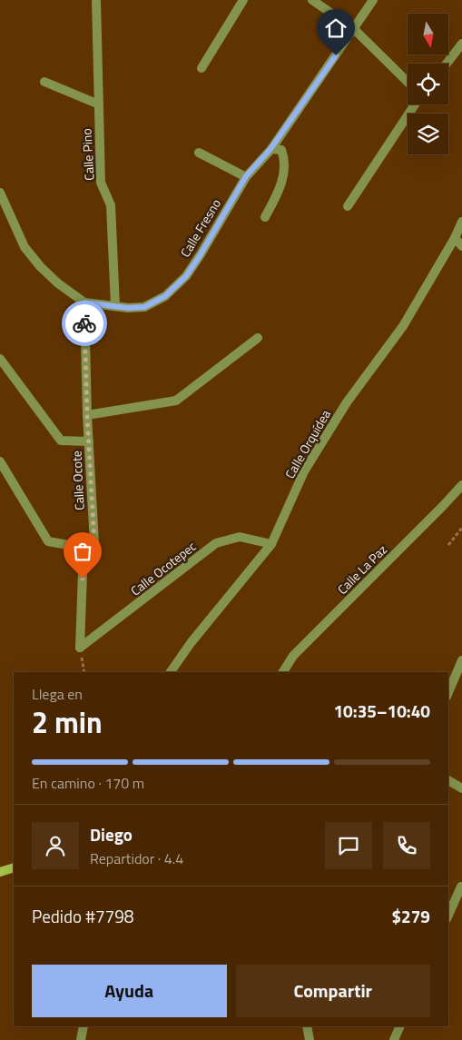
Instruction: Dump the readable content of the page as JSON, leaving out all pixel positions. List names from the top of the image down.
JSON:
{
  "streets": {
    "street": [
      "Calle Pino",
      "Calle Fresno",
      "Calle Orquídea",
      "Calle Ocote",
      "Calle Ocotepec",
      "Calle La Paz"
    ]
  },
  "crossings": [
    ["Calle Pino", "Calle Fresno"],
    ["Calle Fresno", "Calle Ocote"],
    ["Calle Orquídea", "Calle Ocotepec"],
    ["Calle Ocote", "Calle Ocotepec"]
  ],
  "north": "bottom",
  "page": {
    "heading": ["2 min", "Llega en", "10:35–10:40"],
    "panel": [
      "Diego",
      "Repartidor · 4.4",
      "Pedido #7798",
      "$279"
    ],
    "bar": "En camino · 170 m",
    "buttons": ["Ayuda", "Compartir"]
  }
}
